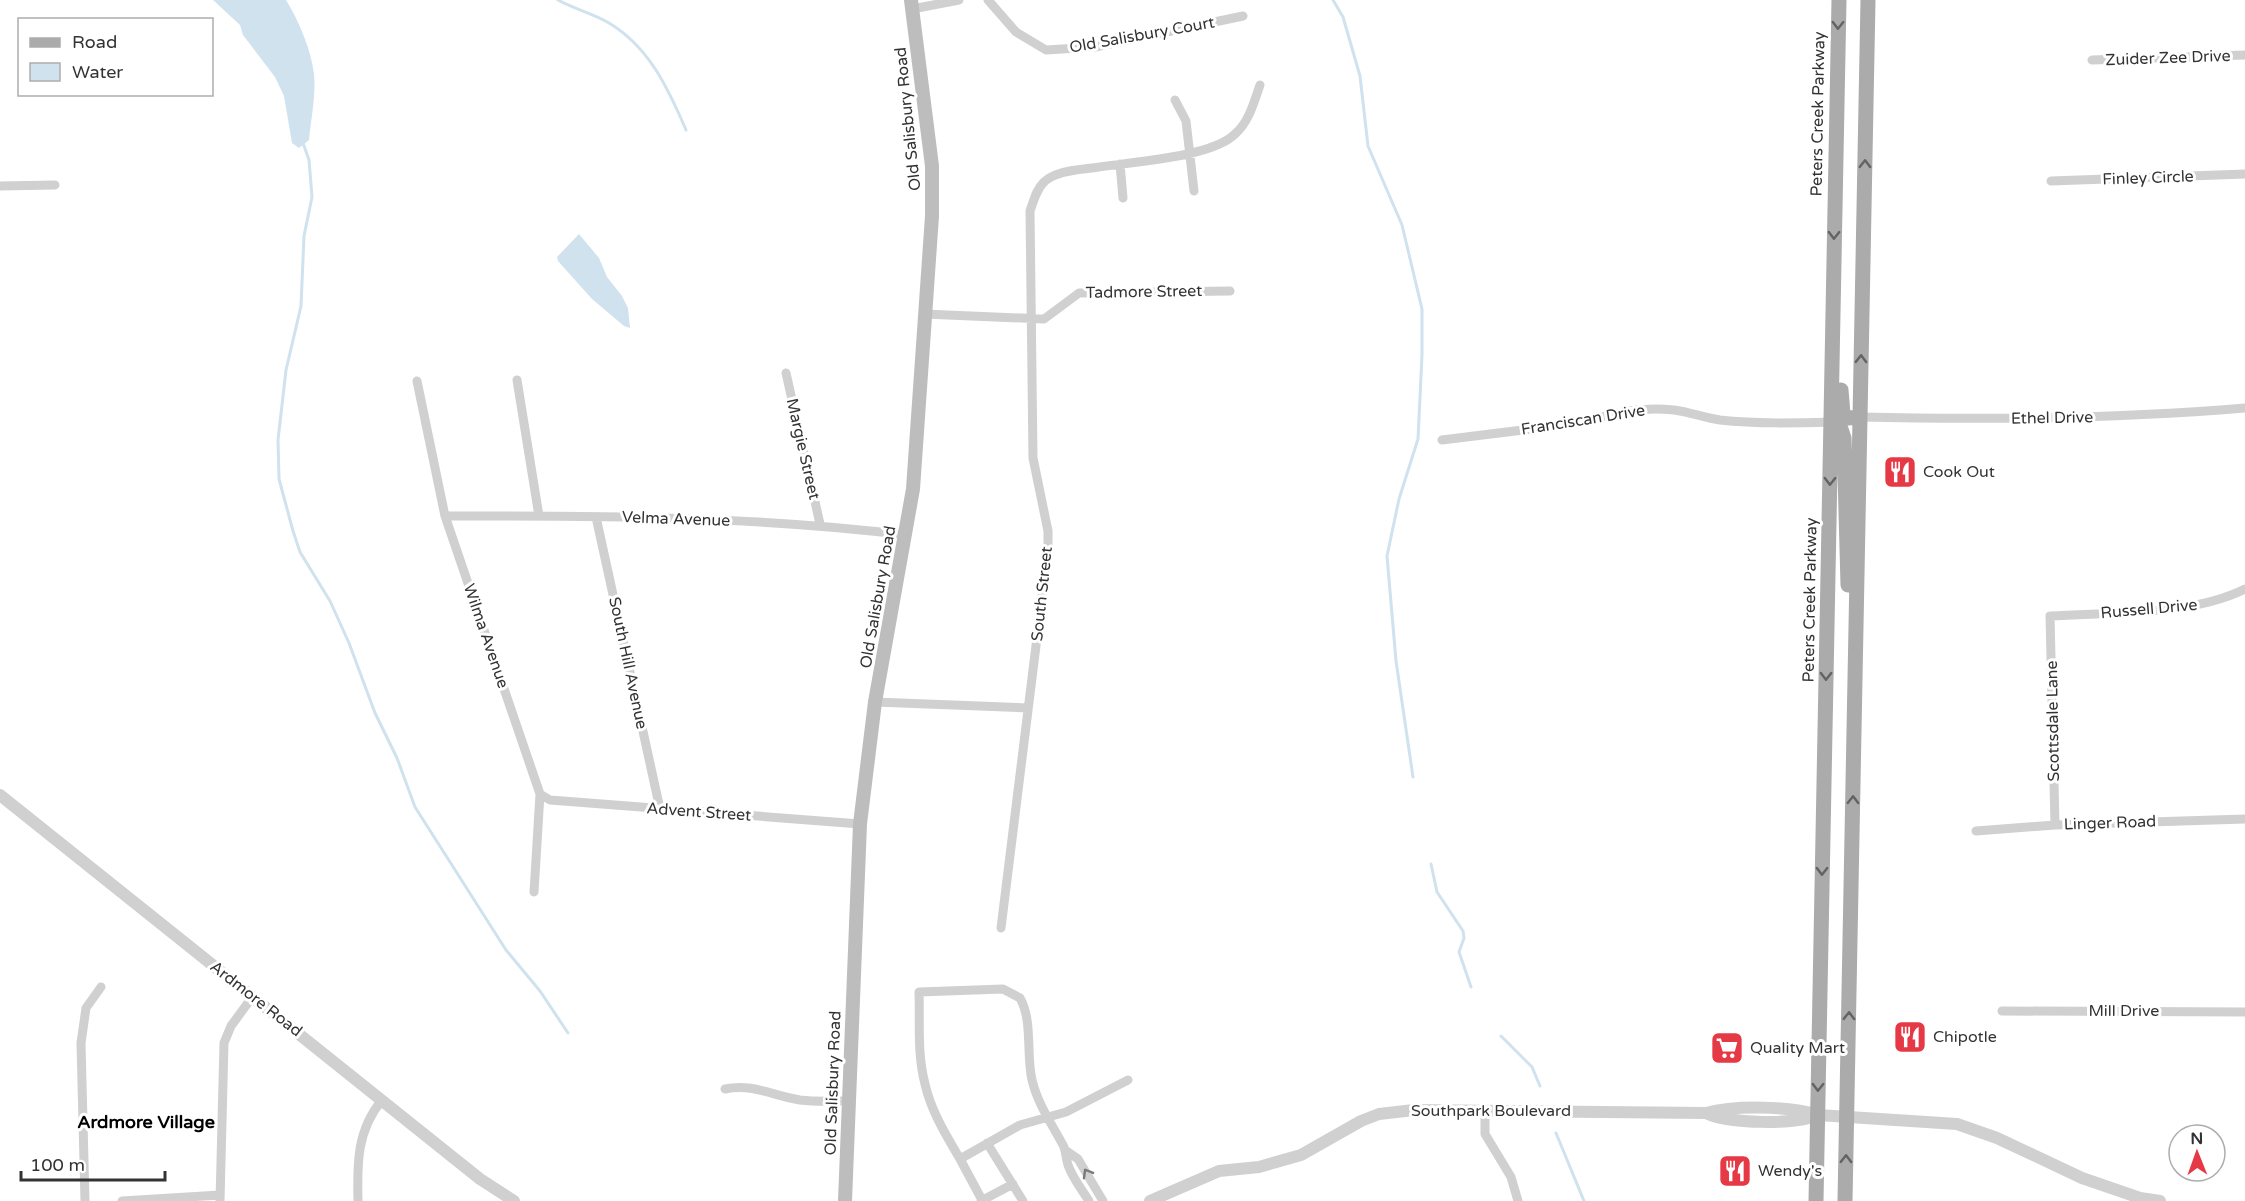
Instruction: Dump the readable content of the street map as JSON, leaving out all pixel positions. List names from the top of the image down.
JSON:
{
  "streets": {
    "main road": ["Peters Creek Parkway", "Old Salisbury Road"],
    "street": [
      "Old Salisbury Court",
      "Zuider Zee Drive",
      "Finley Circle",
      "Tadmore Street",
      "Ethel Drive",
      "Franciscan Drive",
      "Margie Street",
      "Velma Avenue",
      "South Street",
      "Russell Drive",
      "Wilma Avenue",
      "South Hill Avenue",
      "Scottsdale Lane",
      "Advent Street",
      "Linger Road",
      "Ardmore Road",
      "Mill Drive",
      "Southpark Boulevard"
    ]
  },
  "crossings": [
    ["Peters Creek Parkway", "Franciscan Drive"],
    ["Peters Creek Parkway", "Southpark Boulevard"],
    ["Old Salisbury Road", "Tadmore Street"],
    ["Old Salisbury Road", "Velma Avenue"],
    ["Old Salisbury Road", "Advent Street"],
    ["Tadmore Street", "South Street"],
    ["Margie Street", "Velma Avenue"],
    ["Velma Avenue", "Wilma Avenue"],
    ["Velma Avenue", "South Hill Avenue"],
    ["Russell Drive", "Scottsdale Lane"],
    ["Wilma Avenue", "Advent Street"],
    ["South Hill Avenue", "Advent Street"],
    ["Scottsdale Lane", "Linger Road"]
  ],
  "districts": ["Ardmore Village"],
  "places": {
    "restaurant": ["Cook Out", "Chipotle", "Wendy's"],
    "supermarket": ["Quality Mart"]
  },
  "legend": ["Road", "Water"],
  "scale_bar": "100 m",
  "north": "top"
}
